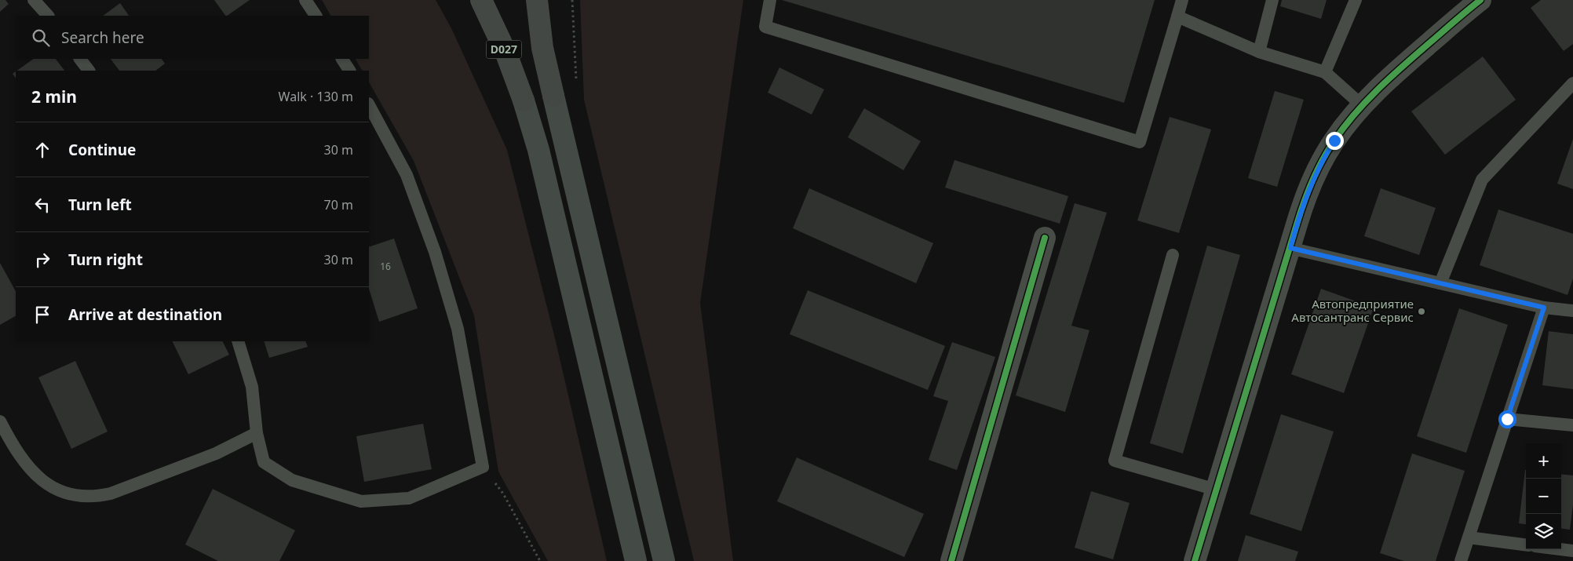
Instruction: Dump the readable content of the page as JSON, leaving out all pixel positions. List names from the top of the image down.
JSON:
{
  "streets": {
    "highway": ["D027"]
  },
  "places": ["Автопредприятие Автосантранс Сервис"],
  "house_numbers": ["16"],
  "page": {
    "search": "Search here",
    "heading": ["2 min", "Walk · 130 m"],
    "list": [
      ["Continue", "30 m"],
      ["Turn left", "70 m"],
      ["Turn right", "30 m"],
      "Arrive at destination"
    ],
    "map_buttons": ["+", "−"]
  }
}
